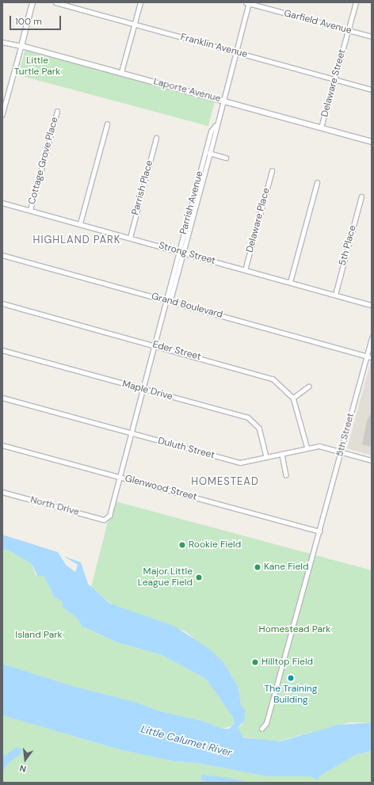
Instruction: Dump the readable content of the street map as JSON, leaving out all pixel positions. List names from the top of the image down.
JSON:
{
  "streets": {
    "street": [
      "Garfield Avenue",
      "Franklin Avenue",
      "Delaware Street",
      "Laporte Avenue",
      "Cottage Grove Place",
      "Parrish Place",
      "Parrish Avenue",
      "Delaware Place",
      "5th Place",
      "Strong Street",
      "Grand Boulevard",
      "Eder Street",
      "Maple Drive",
      "5th Street",
      "Duluth Street",
      "Glenwood Street",
      "North Drive"
    ]
  },
  "crossings": [
    ["Garfield Avenue", "Delaware Street"],
    ["Garfield Avenue", "Parrish Avenue"],
    ["Franklin Avenue", "Delaware Street"],
    ["Franklin Avenue", "Parrish Avenue"],
    ["Delaware Street", "Laporte Avenue"],
    ["Laporte Avenue", "Parrish Avenue"],
    ["Cottage Grove Place", "Strong Street"],
    ["Parrish Place", "Strong Street"],
    ["Parrish Avenue", "Strong Street"],
    ["Parrish Avenue", "Grand Boulevard"],
    ["Parrish Avenue", "Eder Street"],
    ["Parrish Avenue", "Maple Drive"],
    ["Parrish Avenue", "Duluth Street"],
    ["Parrish Avenue", "Glenwood Street"],
    ["Parrish Avenue", "North Drive"],
    ["Delaware Place", "Strong Street"],
    ["5th Place", "Strong Street"],
    ["Grand Boulevard", "5th Street"],
    ["Maple Drive", "Duluth Street"],
    ["5th Street", "Duluth Street"],
    ["5th Street", "Glenwood Street"]
  ],
  "districts": ["HIGHLAND PARK", "HOMESTEAD"],
  "water": ["Little Calumet River"],
  "parks": ["Little Turtle Park", "Homestead Park", "Island Park"],
  "places": [
    "Rookie Field",
    "Kane Field",
    "Major Little League Field",
    "Hilltop Field",
    "The Training Building"
  ],
  "scale_bar": "100 m",
  "north": "bottom"
}
